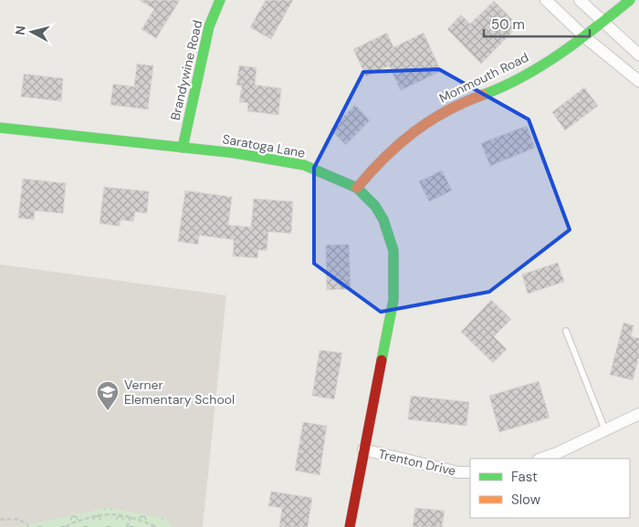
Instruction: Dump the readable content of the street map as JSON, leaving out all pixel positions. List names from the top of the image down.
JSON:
{
  "streets": {
    "street": [
      "Brandywine Road",
      "Monmouth Road",
      "Saratoga Lane",
      "Trenton Drive"
    ]
  },
  "crossings": [
    ["Brandywine Road", "Saratoga Lane"],
    ["Monmouth Road", "Saratoga Lane"],
    ["Saratoga Lane", "Trenton Drive"]
  ],
  "places": {
    "school or university": ["Verner Elementary School"]
  },
  "legend": ["Fast", "Slow"],
  "scale_bar": "50 m",
  "north": "left"
}
